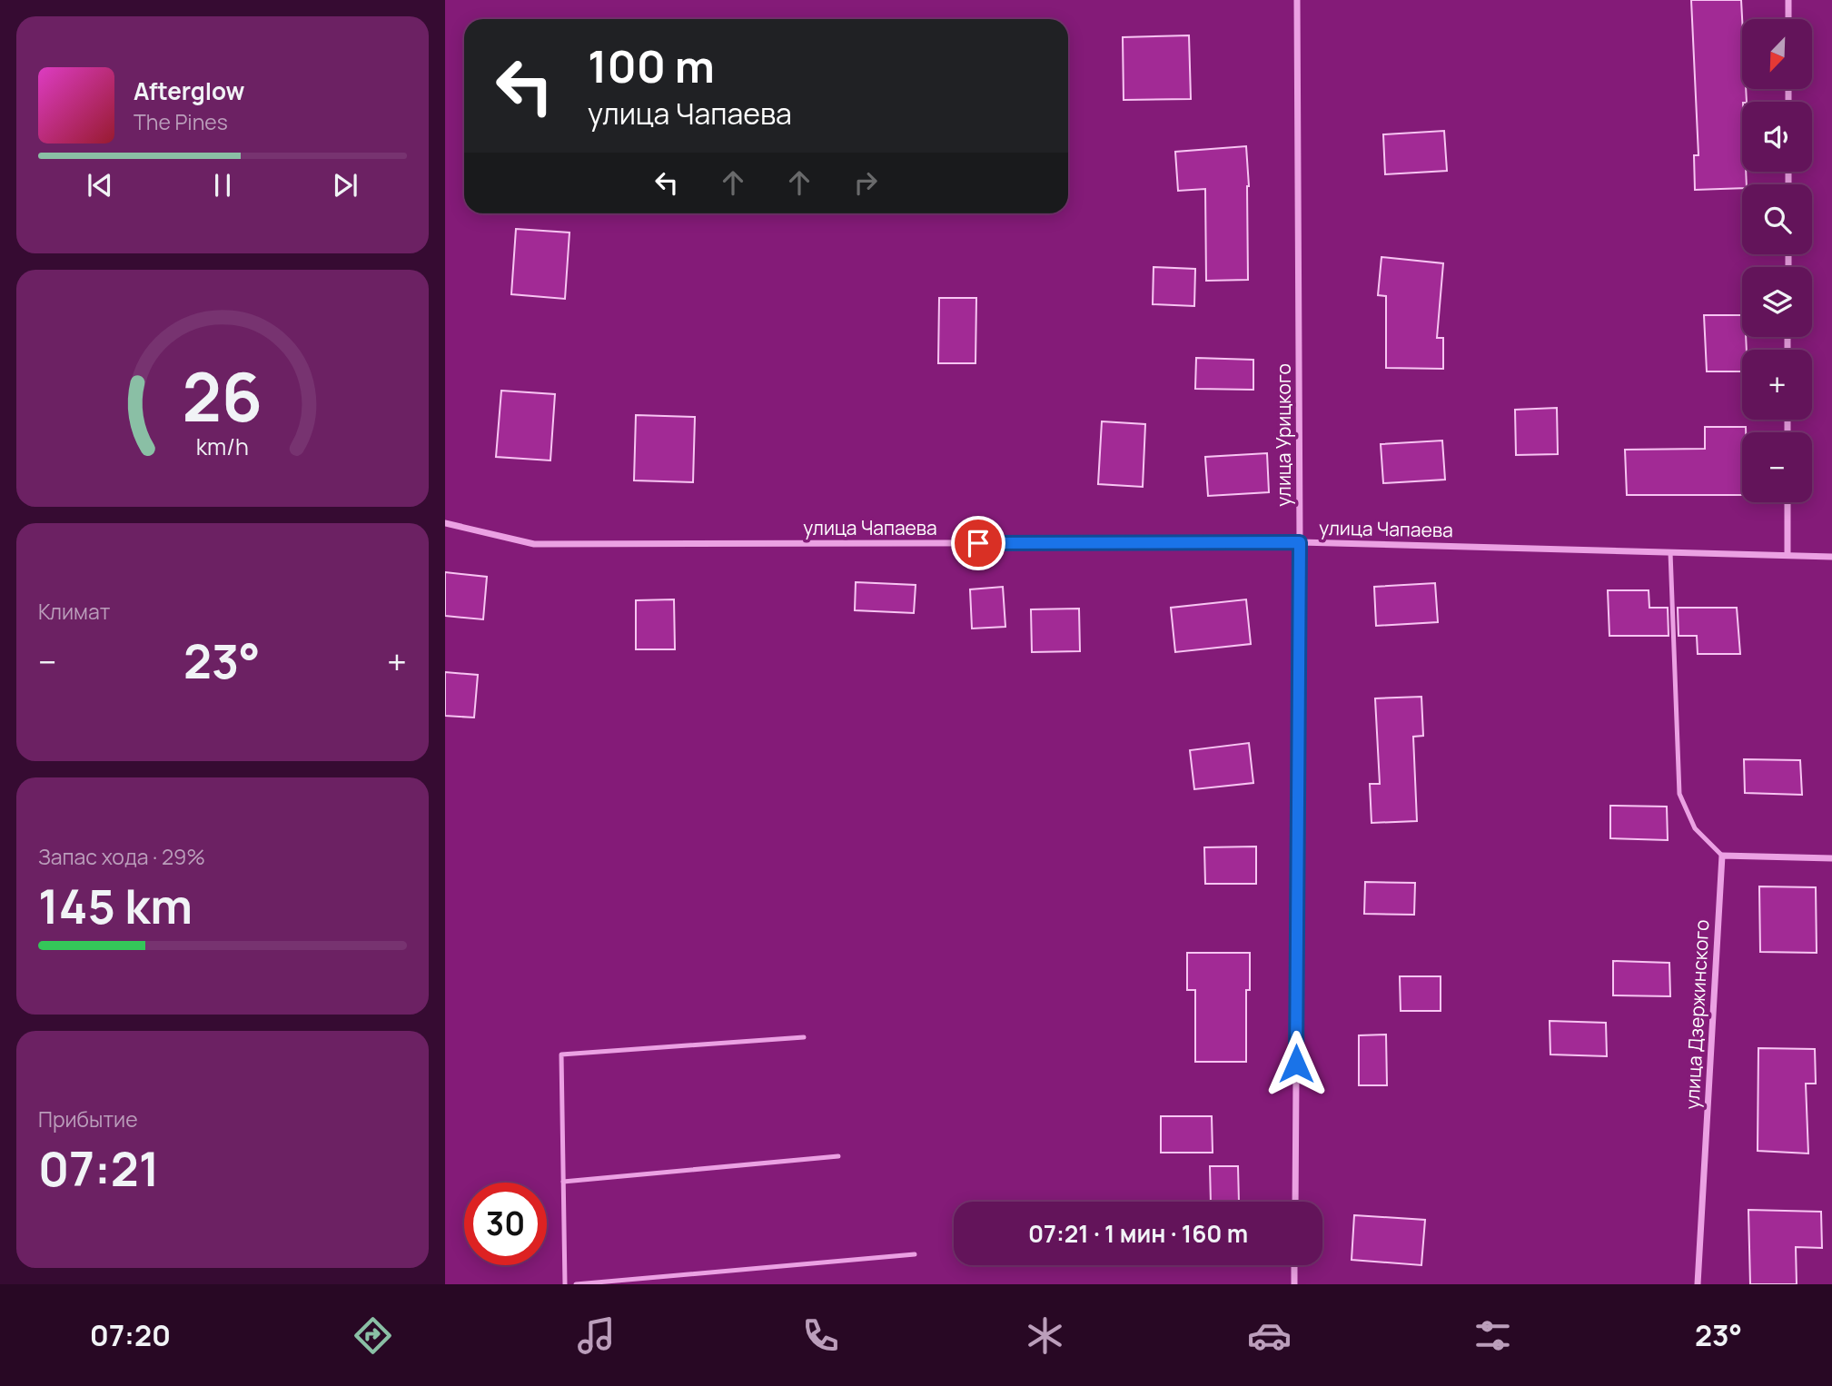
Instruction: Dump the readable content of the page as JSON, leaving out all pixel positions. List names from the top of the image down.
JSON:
{
  "streets": {
    "street": ["улица Урицкого", "улица Чапаева", "улица Дзержинского"]
  },
  "crossings": [
    ["улица Урицкого", "улица Чапаева"]
  ],
  "north": "bottom left",
  "page": {
    "map_buttons": ["+", "−"],
    "turn": ["100 m", "улица Чапаева"],
    "song": ["Afterglow", "The Pines"],
    "tile": [
      "Климат",
      ["Запас хода · 29%", "145 km"],
      ["Прибытие", "07:21"]
    ],
    "heat": ["−", "23°", "+"],
    "limit": "30",
    "trip": "07:21 · 1 мин · 160 m",
    "tabs": ["07:20", "23°"],
    "gauge": ["26", "km/h"]
  }
}
